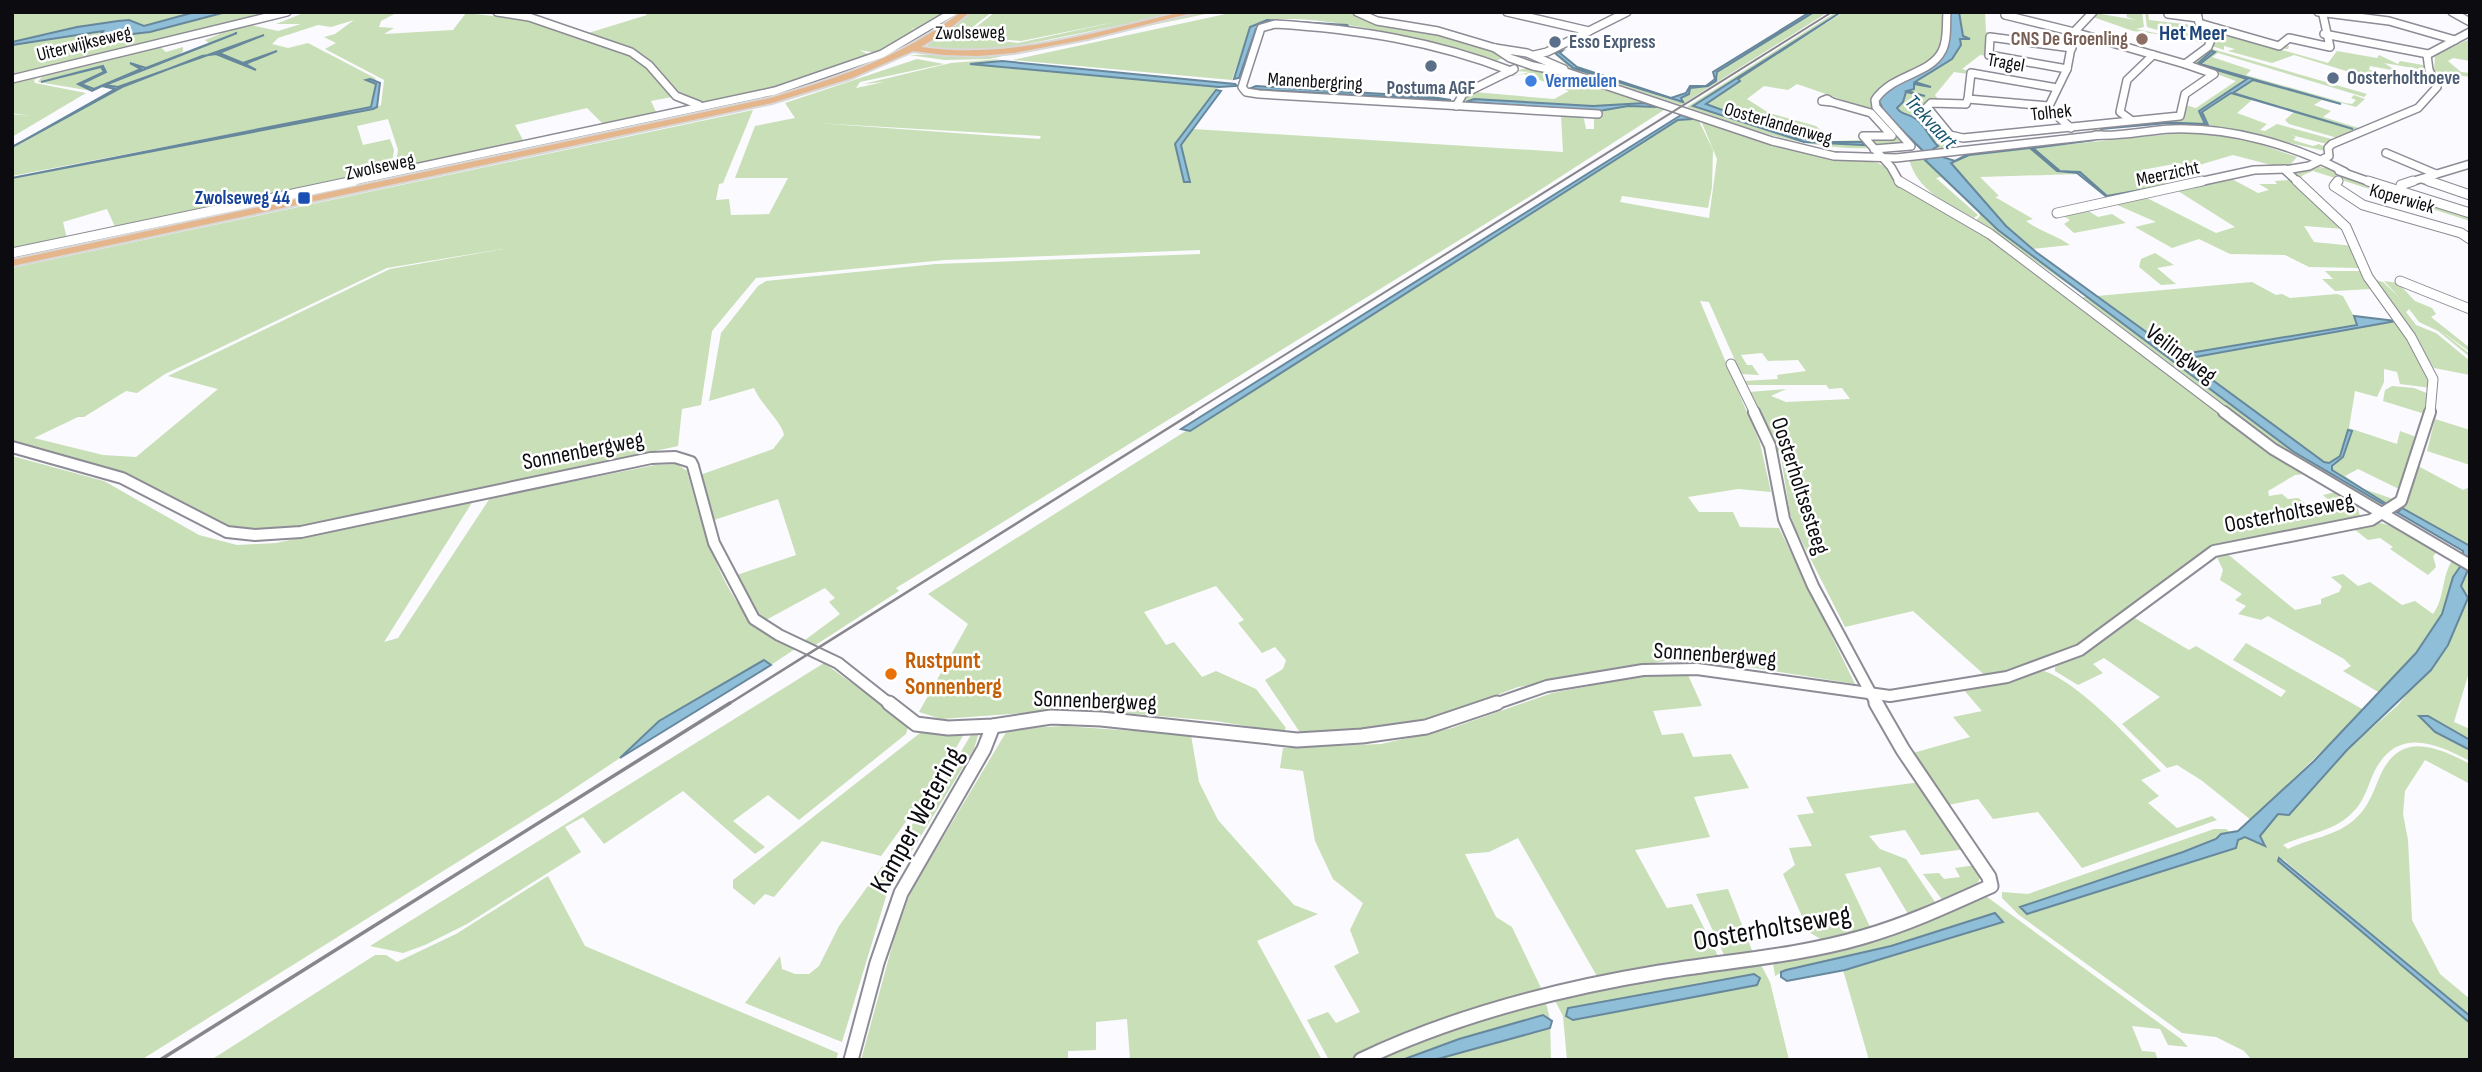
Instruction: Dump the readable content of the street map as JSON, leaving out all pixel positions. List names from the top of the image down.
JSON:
{
  "streets": {
    "main road": ["Zwolseweg"],
    "street": [
      "Uiterwijkseweg",
      "Tragel",
      "Manenbergring",
      "Tolhek",
      "Oosterlandenweg",
      "Meerzicht",
      "Koperwiek",
      "Veilingweg",
      "Sonnenbergweg",
      "Oosterholtsesteeg",
      "Oosterholtseweg",
      "Kamper Wetering"
    ]
  },
  "crossings": [
    ["Tragel", "Tolhek"],
    ["Manenbergring", "Oosterlandenweg"],
    ["Tolhek", "Oosterlandenweg"],
    ["Oosterlandenweg", "Veilingweg"],
    ["Veilingweg", "Oosterholtseweg"],
    ["Sonnenbergweg", "Oosterholtsesteeg"],
    ["Sonnenbergweg", "Oosterholtseweg"],
    ["Sonnenbergweg", "Kamper Wetering"],
    ["Oosterholtsesteeg", "Oosterholtseweg"]
  ],
  "districts": ["Het Meer"],
  "water": ["Trekvaart"],
  "places": {
    "other": [
      "CNS De Groenling",
      "Esso Express",
      "Postuma AGF",
      "Oosterholthoeve",
      "Vermeulen",
      "Rustpunt Sonnenberg"
    ],
    "transit": ["Zwolseweg 44"]
  }
}
